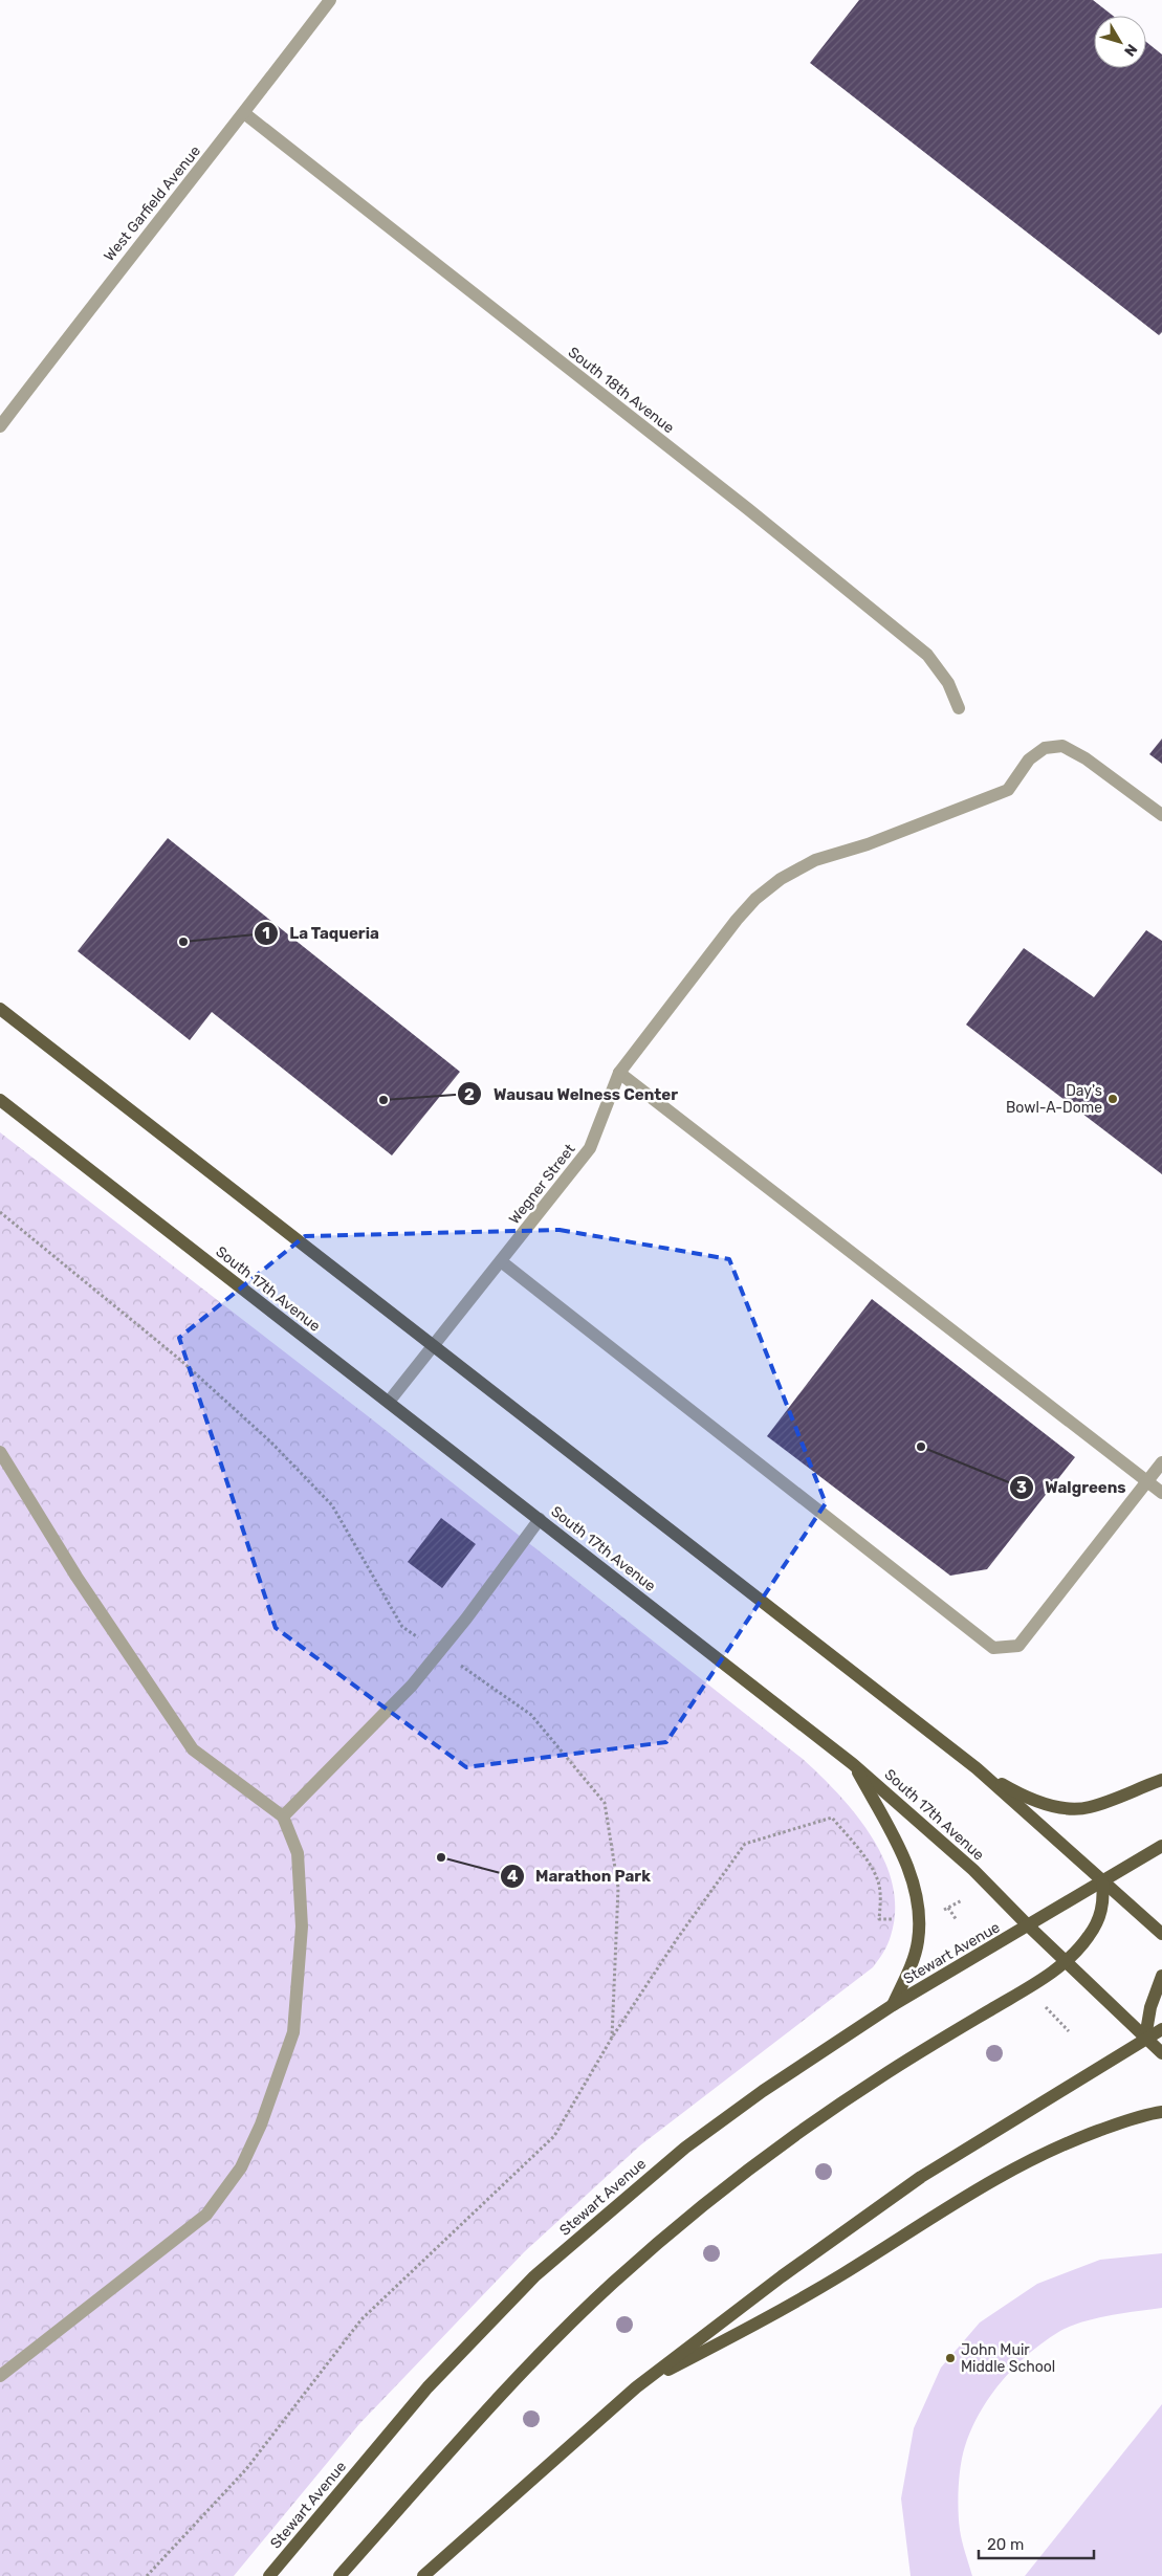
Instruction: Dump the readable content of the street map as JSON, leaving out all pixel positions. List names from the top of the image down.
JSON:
{
  "streets": {
    "main road": ["South 17th Avenue", "Stewart Avenue"],
    "street": ["West Garfield Avenue", "South 18th Avenue", "Wegner Street"]
  },
  "crossings": [
    ["West Garfield Avenue", "South 18th Avenue"],
    ["Wegner Street", "South 17th Avenue"],
    ["South 17th Avenue", "Stewart Avenue"]
  ],
  "places": [
    "La Taqueria",
    "Day's Bowl-A-Dome",
    "Wausau Welness Center",
    "Walgreens",
    "Marathon Park",
    "John Muir Middle School"
  ],
  "scale_bar": "20 m",
  "north": "bottom right"
}
